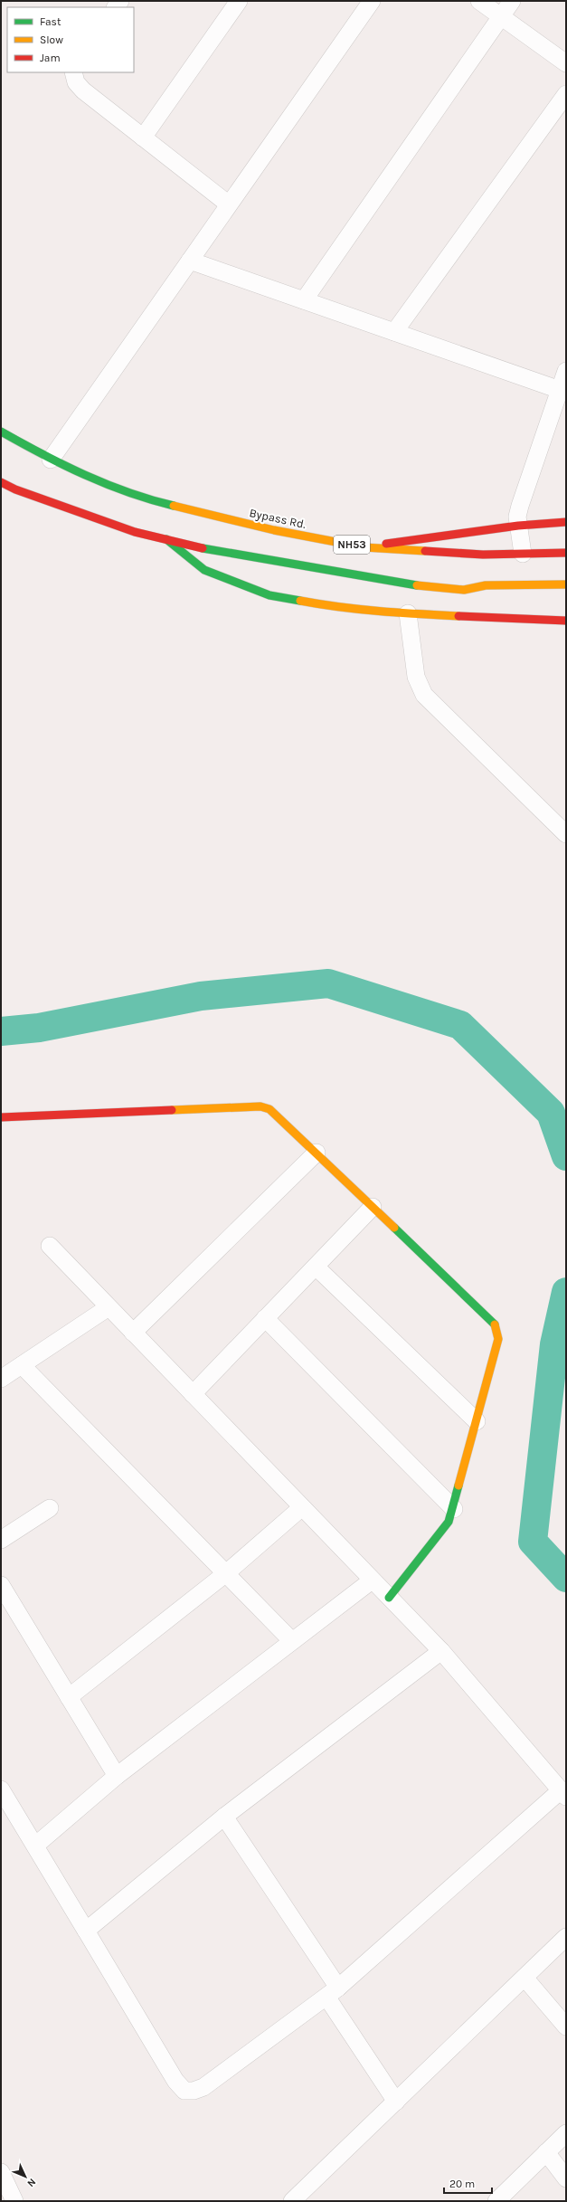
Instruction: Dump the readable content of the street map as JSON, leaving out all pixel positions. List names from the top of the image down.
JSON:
{
  "streets": {
    "main road": ["Bypass Rd.", "NH53"]
  },
  "legend": ["Fast", "Slow", "Jam"],
  "scale_bar": "20 m",
  "north": "bottom right"
}
